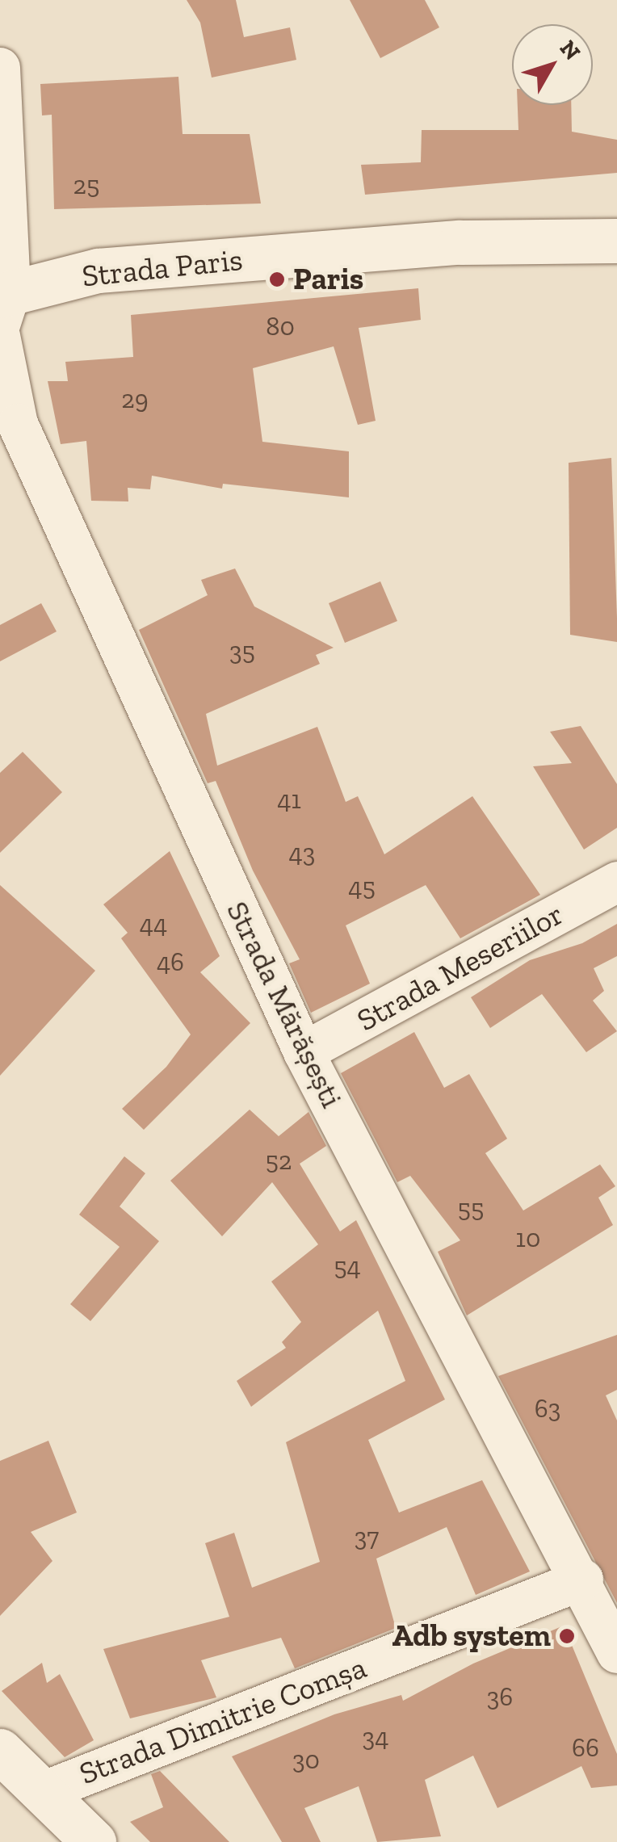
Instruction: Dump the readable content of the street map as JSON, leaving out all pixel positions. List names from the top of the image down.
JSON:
{
  "streets": {
    "street": [
      "Strada Paris",
      "Strada Meseriilor",
      "Strada Mărășești",
      "Strada Dimitrie Comșa"
    ]
  },
  "crossings": [
    ["Strada Meseriilor", "Strada Mărășești"],
    ["Strada Mărășești", "Strada Dimitrie Comșa"]
  ],
  "places": ["Paris", "Adb system"],
  "house_numbers": [
    "25",
    "80",
    "29",
    "35",
    "41",
    "43",
    "45",
    "44",
    "46",
    "52",
    "55",
    "10",
    "54",
    "63",
    "37",
    "36",
    "34",
    "66",
    "30"
  ],
  "north": "top right"
}
